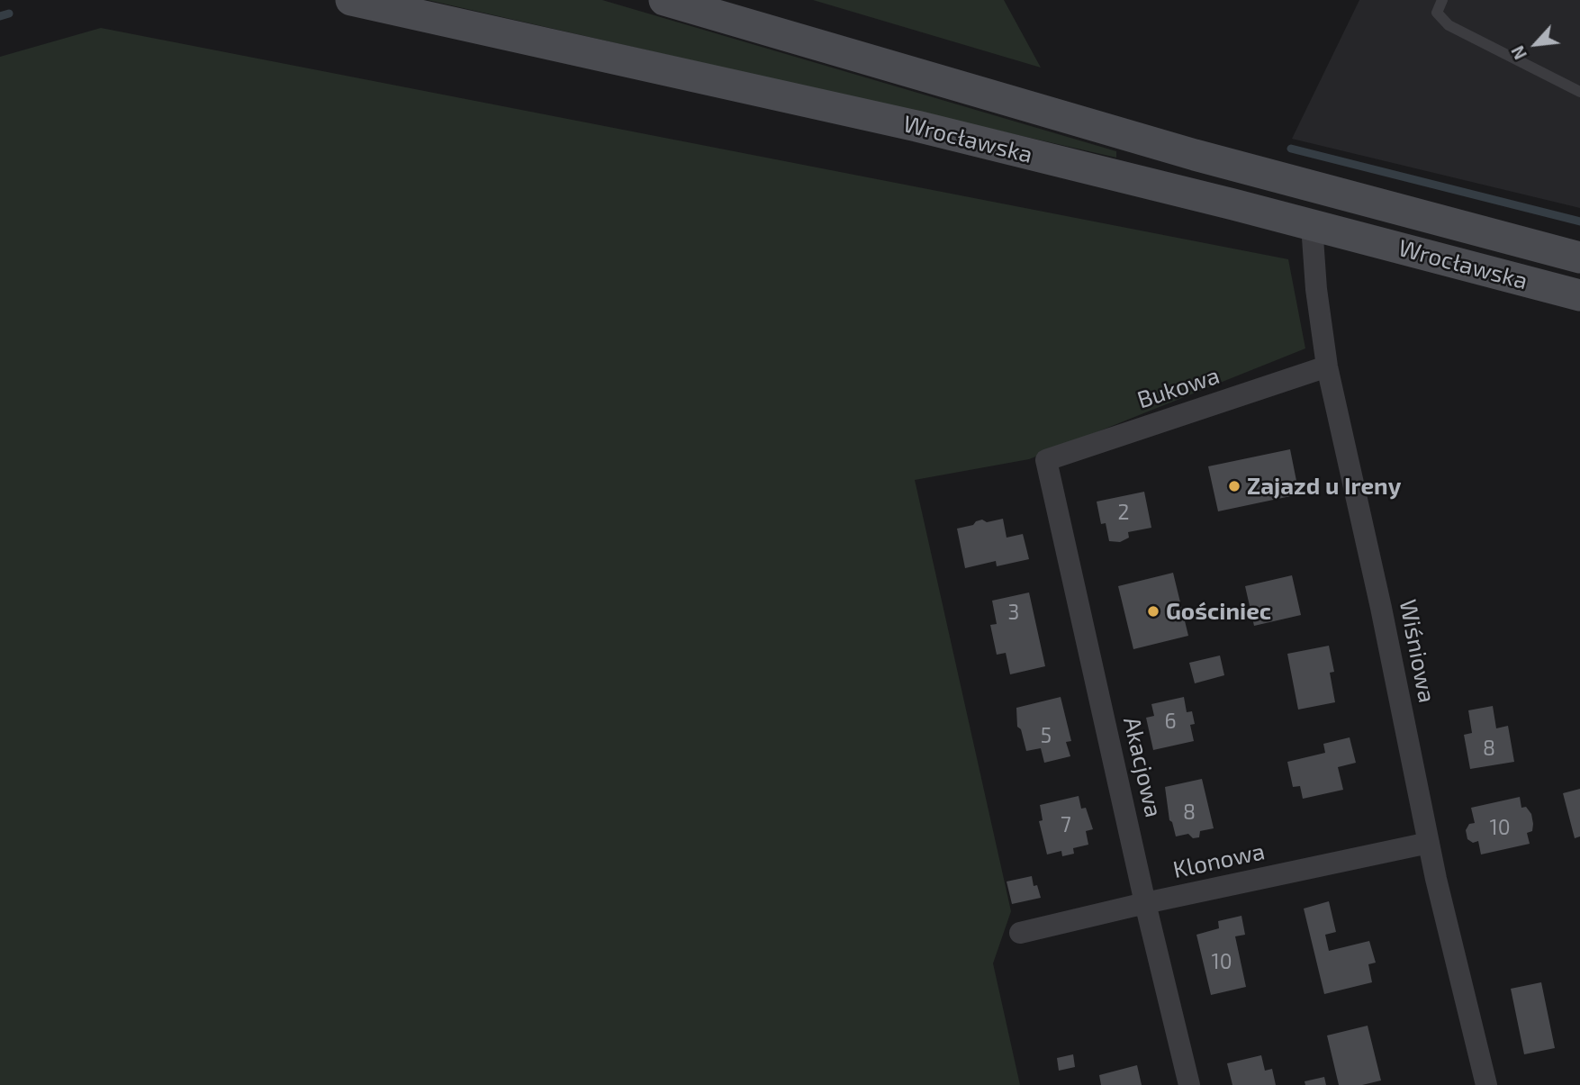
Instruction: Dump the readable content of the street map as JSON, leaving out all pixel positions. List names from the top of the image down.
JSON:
{
  "streets": {
    "main road": ["Wrocławska"],
    "street": [
      "Bukowa",
      "Wiśniowa",
      "Akacjowa",
      "Klonowa"
    ]
  },
  "crossings": [
    ["Wrocławska", "Wiśniowa"],
    ["Bukowa", "Wiśniowa"],
    ["Bukowa", "Akacjowa"],
    ["Wiśniowa", "Klonowa"],
    ["Akacjowa", "Klonowa"]
  ],
  "places": ["Zajazd u Ireny", "Gościniec"],
  "house_numbers": [
    "2",
    "3",
    "6",
    "5",
    "8",
    "8",
    "7",
    "10",
    "10"
  ],
  "north": "bottom left"
}
